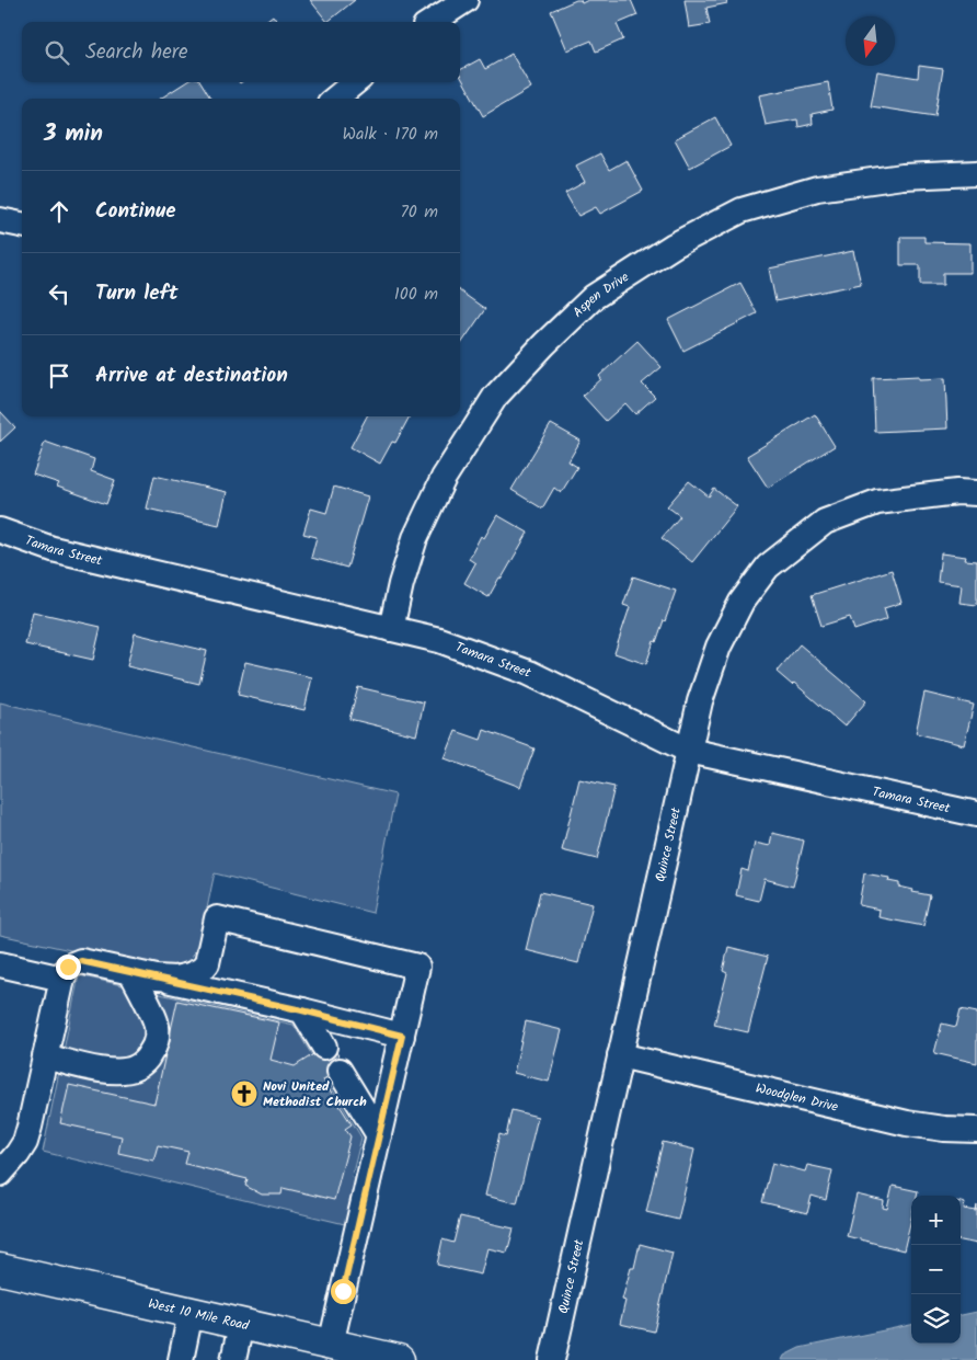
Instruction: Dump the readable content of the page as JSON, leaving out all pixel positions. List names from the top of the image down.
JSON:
{
  "streets": {
    "main road": ["West 10 Mile Road"],
    "street": [
      "Aspen Drive",
      "Tamara Street",
      "Quince Street",
      "Woodglen Drive"
    ]
  },
  "crossings": [
    ["Aspen Drive", "Tamara Street"],
    ["Tamara Street", "Quince Street"],
    ["Quince Street", "Woodglen Drive"]
  ],
  "places": {
    "church": ["Novi United Methodist Church"]
  },
  "north": "bottom",
  "page": {
    "search": "Search here",
    "heading": ["3 min", "Walk · 170 m"],
    "list": [
      ["Continue", "70 m"],
      ["Turn left", "100 m"],
      "Arrive at destination"
    ],
    "map_buttons": ["+", "−"]
  }
}
